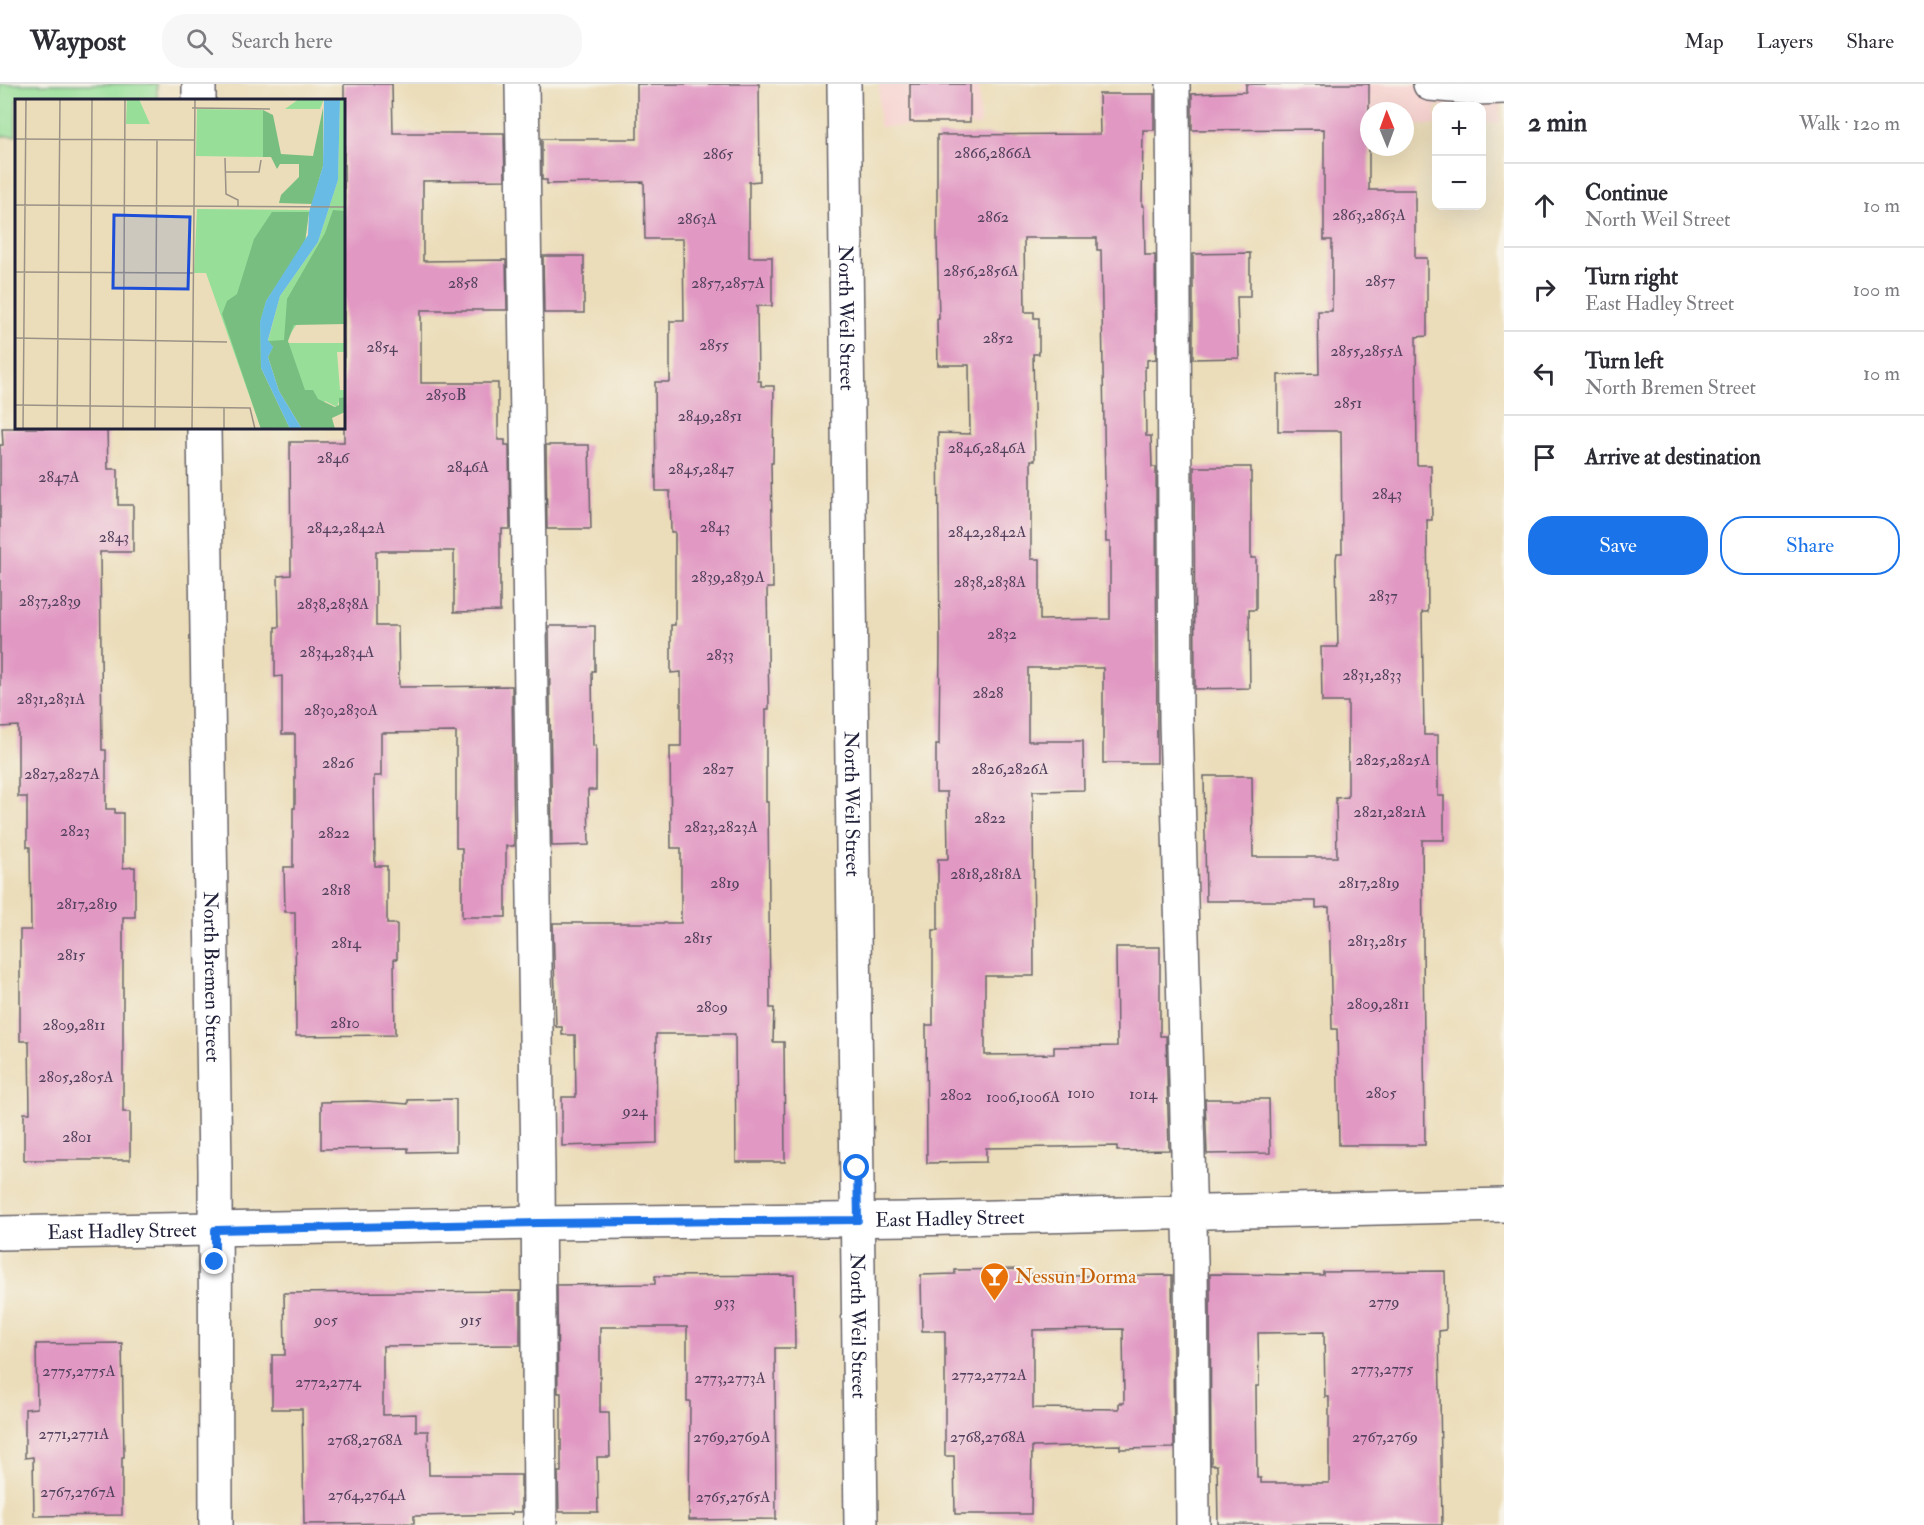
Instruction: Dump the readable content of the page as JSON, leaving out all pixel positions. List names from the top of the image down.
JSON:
{
  "streets": {
    "street": ["North Weil Street", "North Bremen Street", "East Hadley Street"]
  },
  "crossings": [
    ["North Weil Street", "East Hadley Street"],
    ["North Bremen Street", "East Hadley Street"]
  ],
  "places": {
    "bar": ["Nessun Dorma"]
  },
  "house_numbers": [
    "2866,2866A",
    "2865",
    "2863,2863A",
    "2862",
    "2863A",
    "2856,2856A",
    "2857",
    "2858",
    "2857,2857A",
    "2852",
    "2855",
    "2854",
    "2855,2855A",
    "2850B",
    "2851",
    "2849,2851",
    "2846,2846A",
    "2846",
    "2846A",
    "2845,2847",
    "2847A",
    "2843",
    "2843",
    "2842,2842A",
    "2842,2842A",
    "2843",
    "2839,2839A",
    "2838,2838A",
    "2837",
    "2837,2839",
    "2838,2838A",
    "2832",
    "2834,2834A",
    "2833",
    "2831,2833",
    "2828",
    "2831,2831A",
    "2830,2830A",
    "2825,2825A",
    "2826",
    "2827",
    "2826,2826A",
    "2827,2827A",
    "2821,2821A",
    "2822",
    "2823,2823A",
    "2823",
    "2822",
    "2818,2818A",
    "2819",
    "2817,2819",
    "2818",
    "2817,2819",
    "2815",
    "2813,2815",
    "2814",
    "2815",
    "2809,2811",
    "2809",
    "2810",
    "2809,2811",
    "2805,2805A",
    "1010",
    "2805",
    "1014",
    "2802",
    "1006,1006A",
    "924",
    "2801",
    "933",
    "2779",
    "905",
    "915",
    "2773,2775",
    "2775,2775A",
    "2772,2772A",
    "2773,2773A",
    "2772,2774",
    "2771,2771A",
    "2769,2769A",
    "2768,2768A",
    "2767,2769",
    "2768,2768A",
    "2767,2767A",
    "2764,2764A",
    "2765,2765A"
  ],
  "north": "top",
  "page": {
    "header": "Waypost",
    "search": "Search here",
    "nav": ["Map", "Layers", "Share"],
    "heading": ["2 min", "Walk · 120 m"],
    "map_buttons": ["+", "−"],
    "list": [
      ["Continue", "North Weil Street", "10 m"],
      ["Turn right", "East Hadley Street", "100 m"],
      ["Turn left", "North Bremen Street", "10 m"],
      "Arrive at destination"
    ],
    "buttons": ["Save", "Share"]
  }
}
